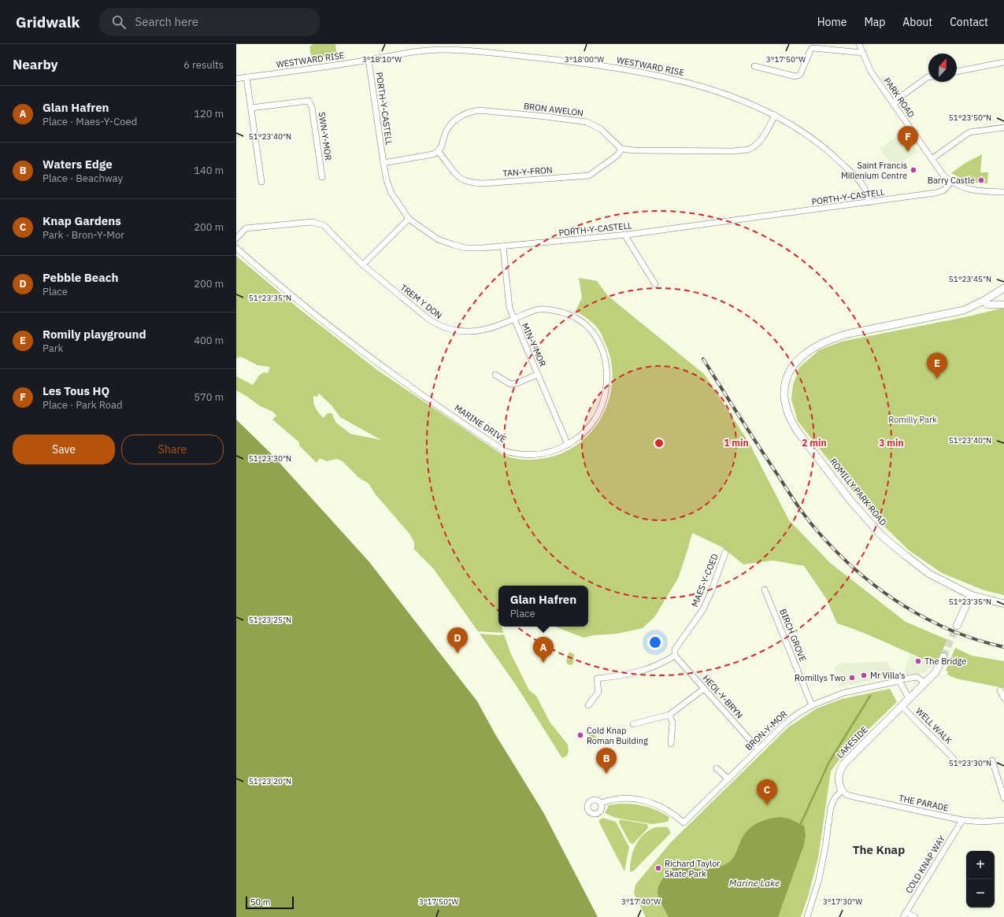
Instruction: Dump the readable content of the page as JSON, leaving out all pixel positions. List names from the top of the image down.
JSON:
{
  "streets": {
    "street": [
      "WESTWARD RISE",
      "PARK ROAD",
      "PORTH-Y-CASTELL",
      "BRON AWELON",
      "SWN-Y-MOR",
      "TAN-Y-FRON",
      "TREM Y DON",
      "MIN-Y-MOR",
      "MARINE DRIVE",
      "ROMILLY PARK ROAD",
      "MAES-Y-COED",
      "BIRCH GROVE",
      "HEOL-Y-BRYN",
      "WELL WALK",
      "BRON-Y-MOR",
      "LAKESIDE",
      "THE PARADE",
      "COLD KNAP WAY"
    ]
  },
  "crossings": [
    ["WESTWARD RISE", "PORTH-Y-CASTELL"],
    ["PARK ROAD", "PORTH-Y-CASTELL"],
    ["PORTH-Y-CASTELL", "MIN-Y-MOR"],
    ["BRON AWELON", "TAN-Y-FRON"],
    ["TREM Y DON", "MIN-Y-MOR"],
    ["TREM Y DON", "MARINE DRIVE"],
    ["MIN-Y-MOR", "MARINE DRIVE"],
    ["MAES-Y-COED", "HEOL-Y-BRYN"],
    ["BIRCH GROVE", "BRON-Y-MOR"],
    ["HEOL-Y-BRYN", "BRON-Y-MOR"],
    ["WELL WALK", "LAKESIDE"],
    ["BRON-Y-MOR", "LAKESIDE"],
    ["LAKESIDE", "THE PARADE"],
    ["THE PARADE", "COLD KNAP WAY"]
  ],
  "districts": ["The Knap"],
  "water": ["Marine Lake"],
  "parks": ["Romilly Park"],
  "places": [
    "Saint Francis Millenium Centre",
    "Barry Castle",
    "The Bridge",
    "Mr Villa's",
    "Romillys Two",
    "Cold Knap Roman Building",
    "Richard Taylor Skate Park"
  ],
  "scale_bar": "50 m",
  "north": "top",
  "page": {
    "header": "Gridwalk",
    "search": "Search here",
    "nav": [
      "Home",
      "Map",
      "About",
      "Contact"
    ],
    "heading": ["Nearby", "6 results"],
    "list": [
      {
        "mark": "A",
        "name": "Glan Hafren",
        "note": "Place · Maes-Y-Coed",
        "value": "120 m"
      },
      {
        "mark": "B",
        "name": "Waters Edge",
        "note": "Place · Beachway",
        "value": "140 m"
      },
      {
        "mark": "C",
        "name": "Knap Gardens",
        "note": "Park · Bron-Y-Mor",
        "value": "200 m"
      },
      {
        "mark": "D",
        "name": "Pebble Beach",
        "note": "Place",
        "value": "200 m"
      },
      {
        "mark": "E",
        "name": "Romily playground",
        "note": "Park",
        "value": "400 m"
      },
      {
        "mark": "F",
        "name": "Les Tous HQ",
        "note": "Place · Park Road",
        "value": "570 m"
      }
    ],
    "pins": [
      "F",
      "E",
      "D",
      "A",
      "B",
      "C"
    ],
    "buttons": ["Save", "Share"],
    "popup": ["Glan Hafren", "Place"],
    "map_buttons": ["+", "−"],
    "scale": "50 m"
  },
  "coordinates": [
    "3°18'00\"W",
    "3°18'10\"W",
    "3°17'50\"W",
    "51°23'50\"N",
    "51°23'40\"N",
    "51°23'45\"N",
    "51°23'35\"N",
    "51°23'30\"N",
    "51°23'25\"N",
    "51°23'20\"N",
    "3°17'40\"W",
    "3°17'30\"W"
  ],
  "rings": ["1 min", "2 min", "3 min"]
}
